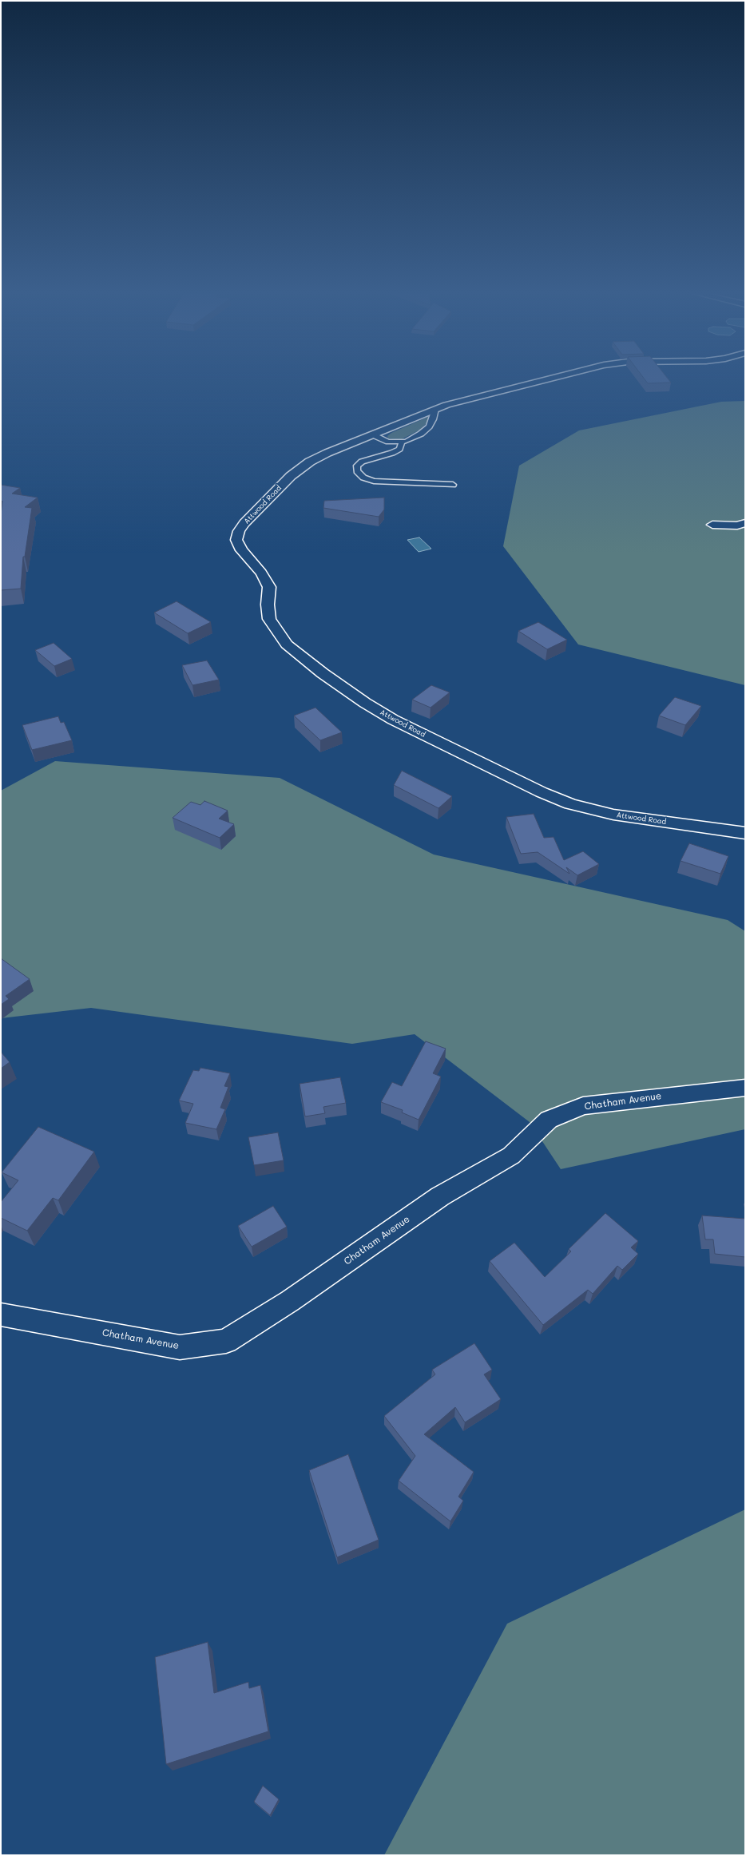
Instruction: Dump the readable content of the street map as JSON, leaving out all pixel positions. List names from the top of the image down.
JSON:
{
  "streets": {
    "street": ["Attwood Road", "Chatham Avenue"]
  }
}
